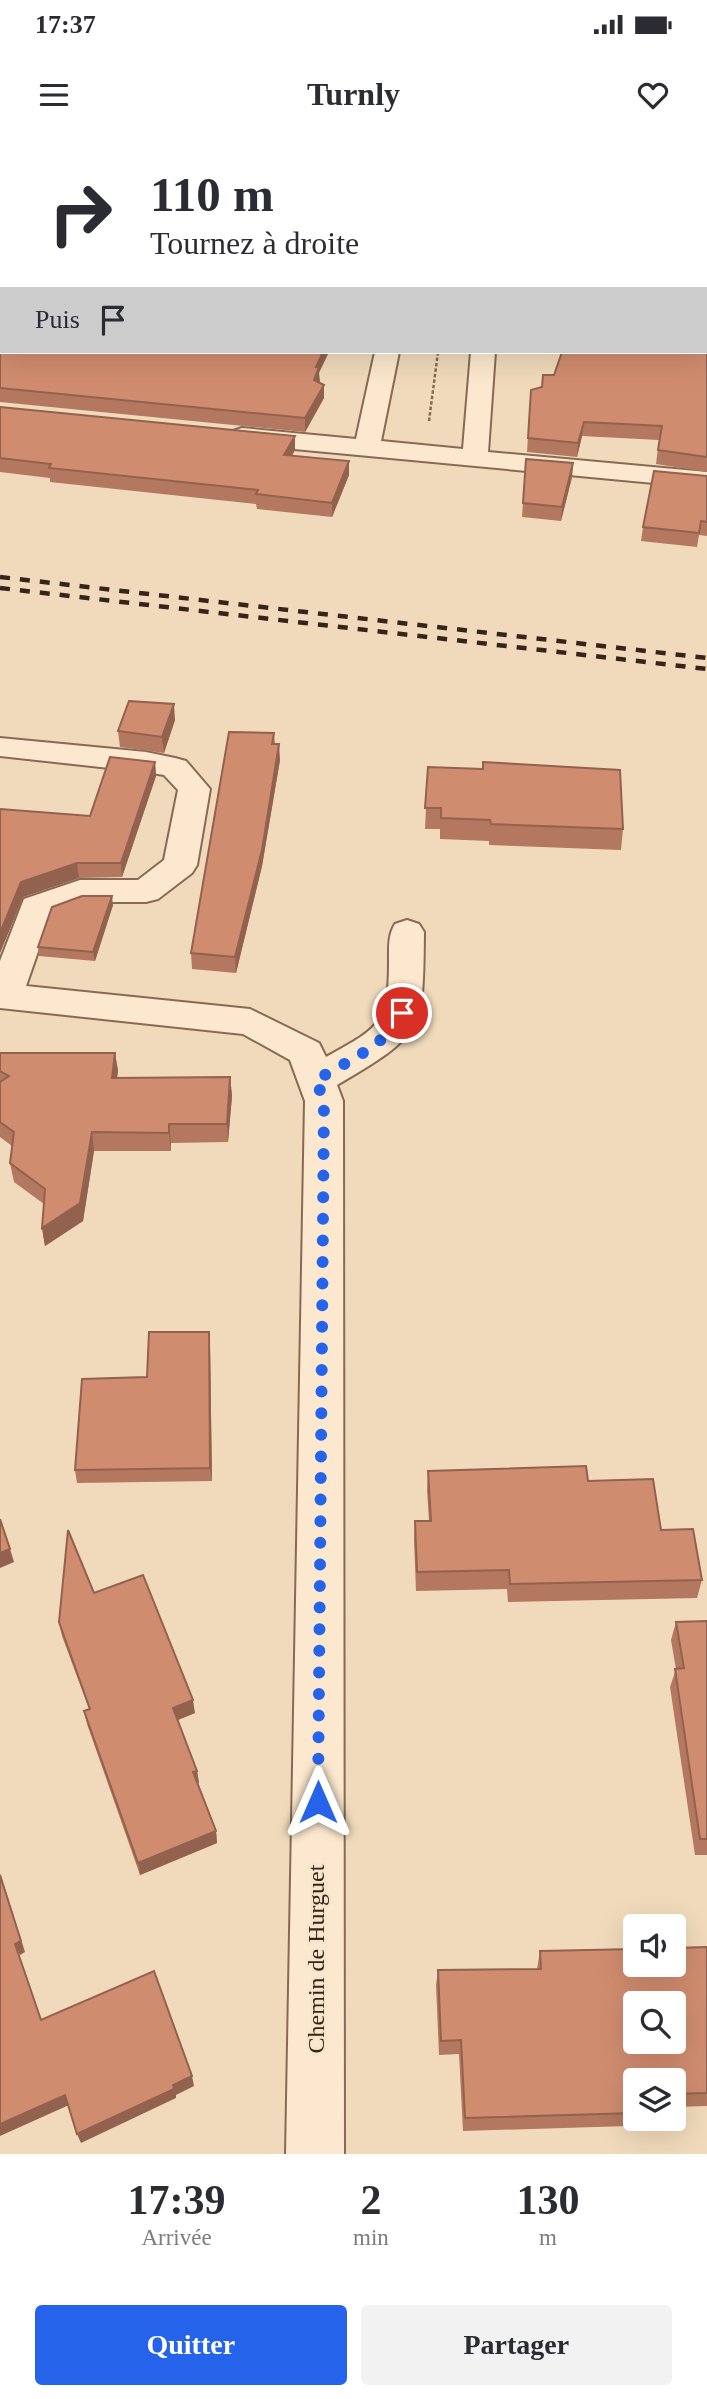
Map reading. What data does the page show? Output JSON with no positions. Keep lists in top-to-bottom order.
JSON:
{
  "streets": {
    "street": ["Chemin de Hurguet"]
  },
  "page": {
    "status": "17:37",
    "header": "Turnly",
    "turn": ["110 m", "Tournez à droite"],
    "then": "Puis",
    "eta": [
      "17:39",
      "Arrivée",
      "2",
      "min",
      "130",
      "m"
    ],
    "buttons": ["Quitter", "Partager"]
  }
}
